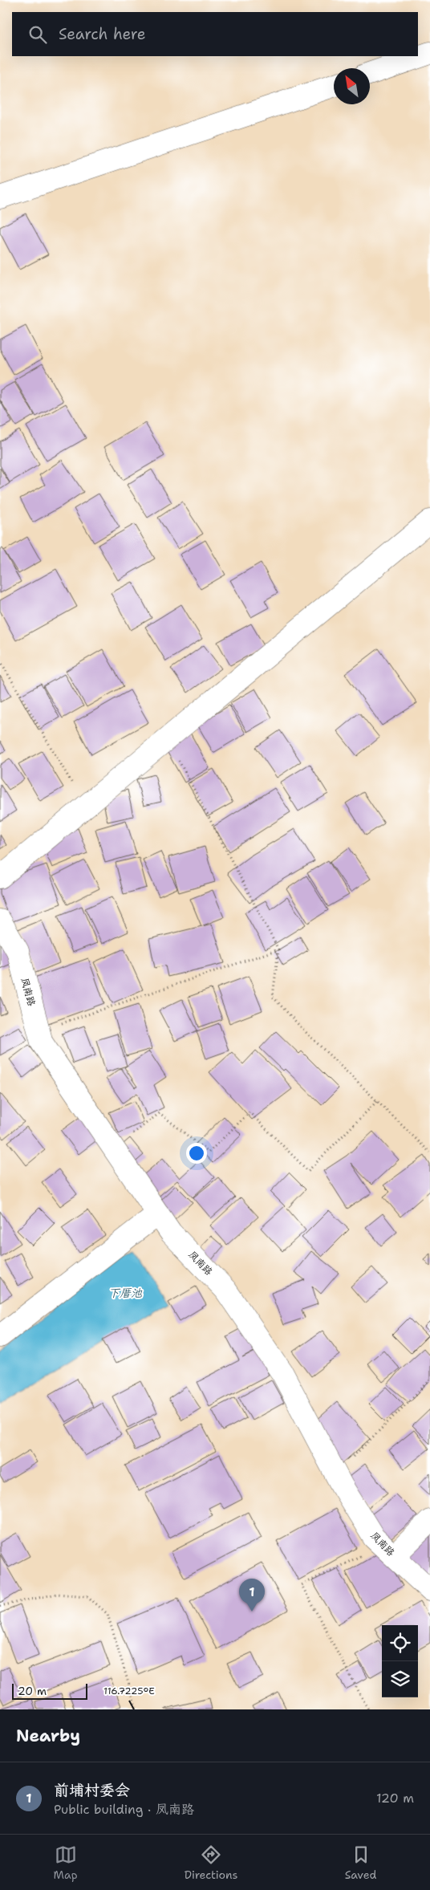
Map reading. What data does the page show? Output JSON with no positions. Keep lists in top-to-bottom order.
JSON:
{
  "streets": {
    "street": ["凤南路"]
  },
  "water": ["下厝池"],
  "scale_bar": "20 m",
  "north": "top left",
  "page": {
    "search": "Search here",
    "pins": "1",
    "scale": "20 m",
    "heading": "Nearby",
    "list": [
      {
        "mark": "1",
        "name": "前埔村委会",
        "note": "Public building · 凤南路",
        "value": "120 m"
      }
    ],
    "nav": ["Map", "Directions", "Saved"]
  },
  "coordinates": ["116.7225°E"]
}
